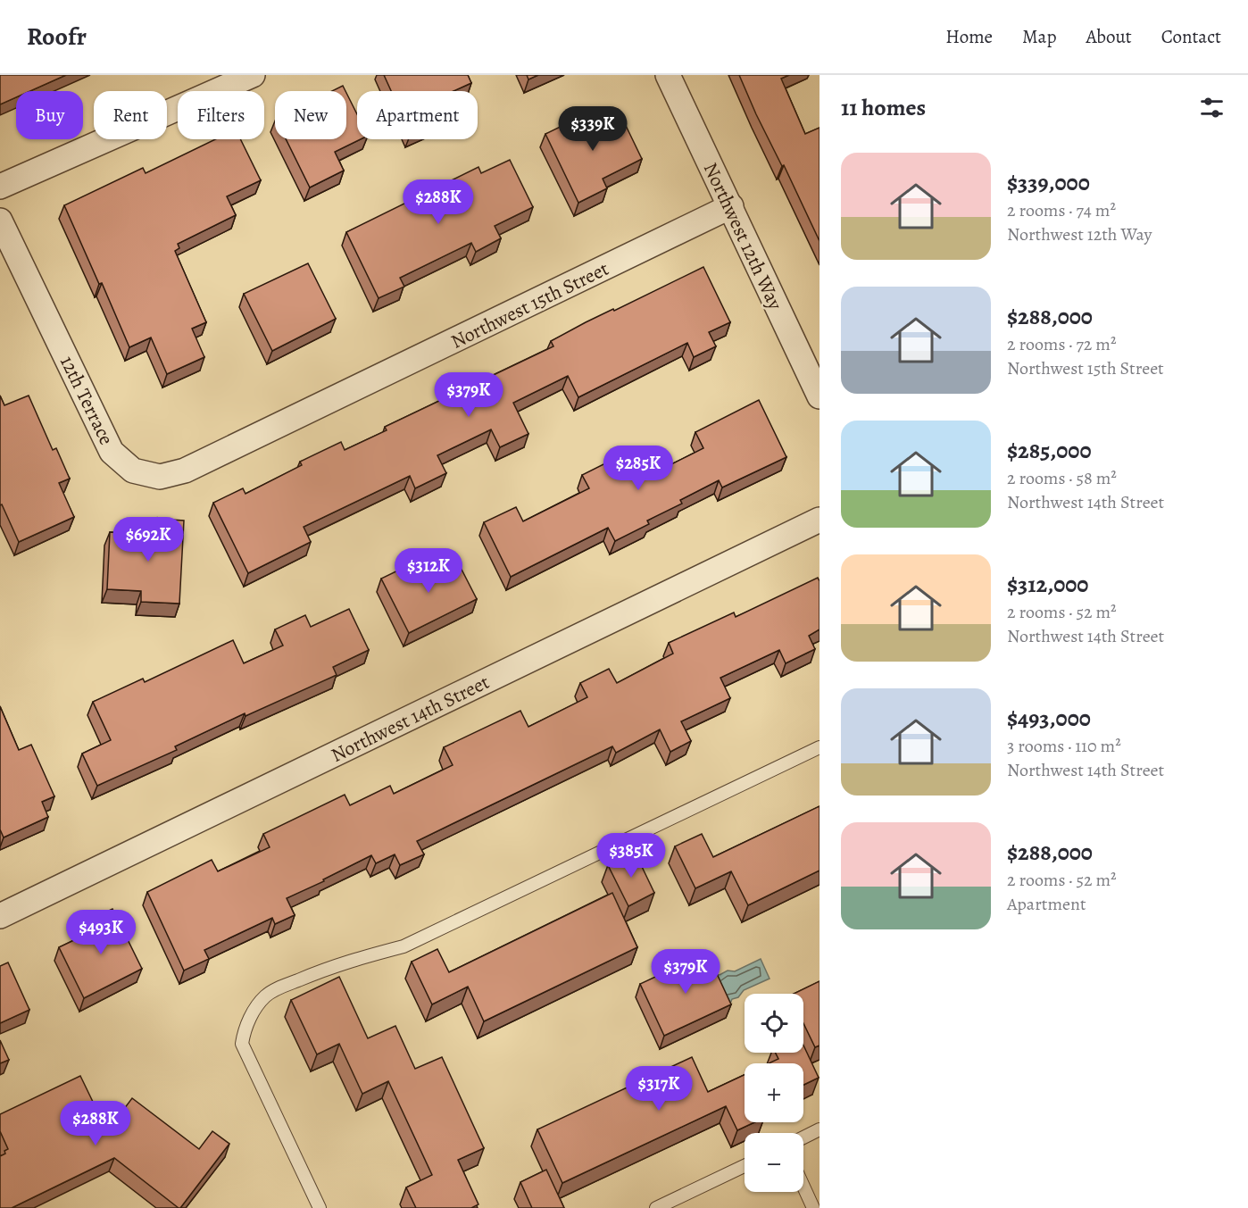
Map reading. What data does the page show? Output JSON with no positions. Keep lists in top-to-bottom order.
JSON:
{
  "streets": {
    "street": [
      "Northwest 12th Way",
      "Northwest 15th Street",
      "12th Terrace",
      "Northwest 14th Street"
    ]
  },
  "crossings": [
    ["Northwest 12th Way", "Northwest 15th Street"],
    ["Northwest 15th Street", "12th Terrace"]
  ],
  "page": {
    "header": "Roofr",
    "nav": [
      "Home",
      "Map",
      "About",
      "Contact"
    ],
    "heading": "11 homes",
    "chip": [
      "Buy",
      "Rent",
      "Filters",
      "New",
      "Apartment"
    ],
    "price": [
      "$339K",
      "$288K",
      "$379K",
      "$285K",
      "$692K",
      "$312K",
      "$385K",
      "$493K",
      "$379K",
      "$317K",
      "$288K"
    ],
    "list": [
      {
        "name": "$339,000",
        "note": "2 rooms · 74 m² · Northwest 12th Way"
      },
      {
        "name": "$288,000",
        "note": "2 rooms · 72 m² · Northwest 15th Street"
      },
      {
        "name": "$285,000",
        "note": "2 rooms · 58 m² · Northwest 14th Street"
      },
      {
        "name": "$312,000",
        "note": "2 rooms · 52 m² · Northwest 14th Street"
      },
      {
        "name": "$493,000",
        "note": "3 rooms · 110 m² · Northwest 14th Street"
      },
      {
        "name": "$288,000",
        "note": "2 rooms · 52 m² · Apartment"
      }
    ],
    "map_buttons": ["+", "−"]
  }
}
